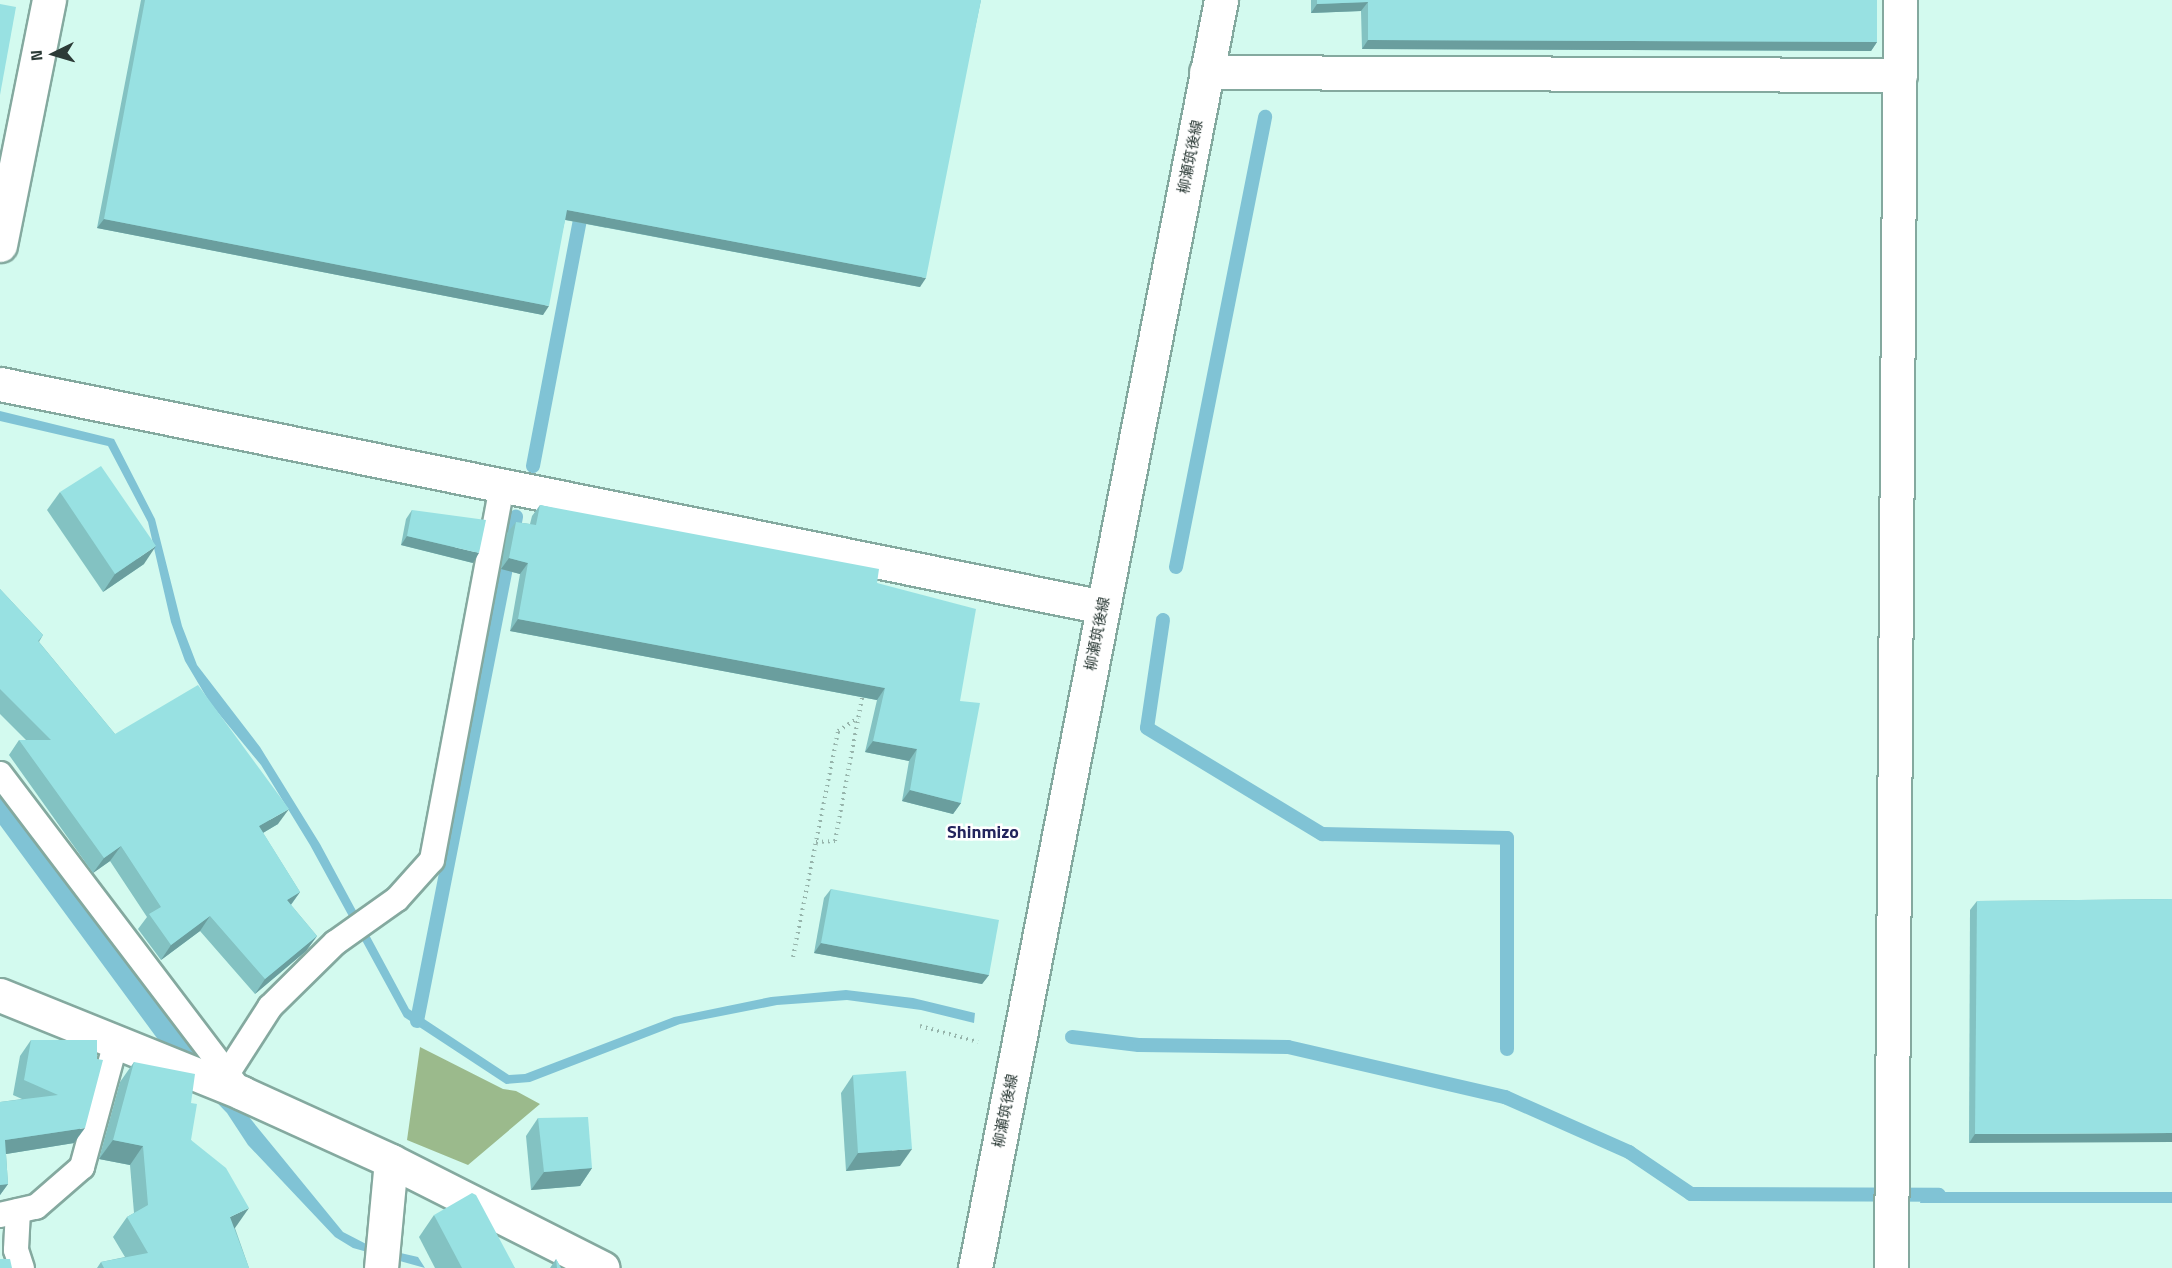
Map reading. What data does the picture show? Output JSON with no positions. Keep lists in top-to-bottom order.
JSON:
{
  "streets": {
    "street": ["柳瀬筑後線"]
  },
  "districts": ["Shinmizo"],
  "north": "left"
}
